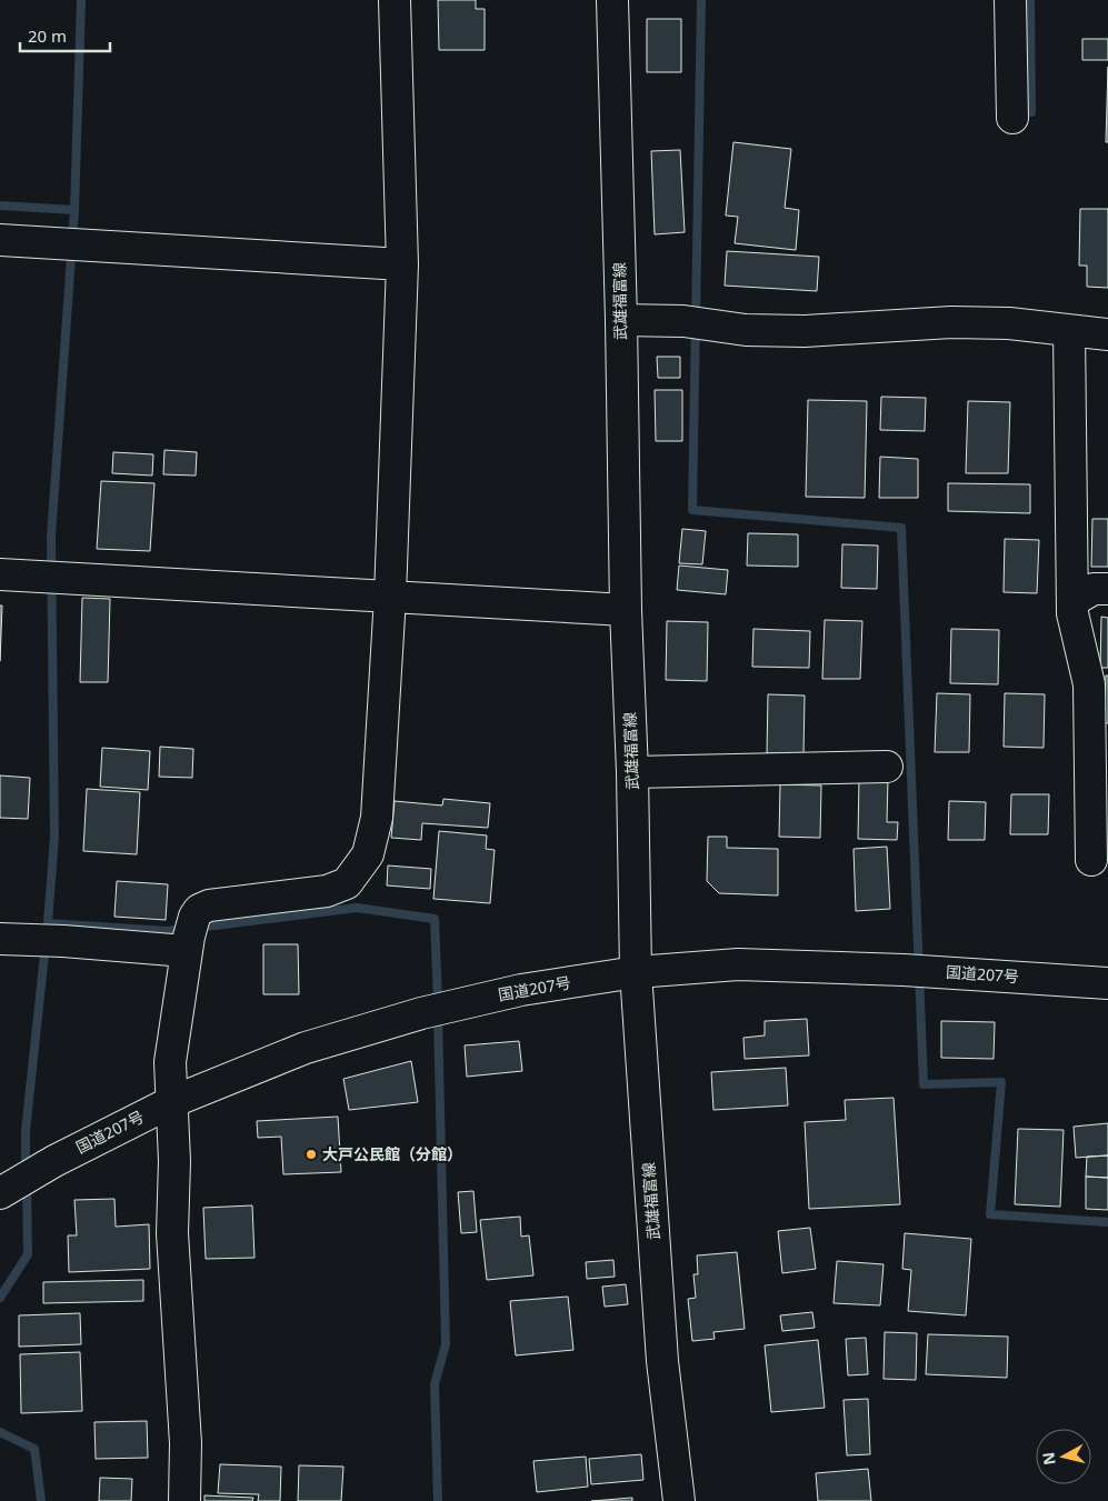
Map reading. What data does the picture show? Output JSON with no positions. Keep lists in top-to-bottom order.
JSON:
{
  "streets": {
    "main road": ["武雄福富線", "国道207号"]
  },
  "crossings": [
    ["武雄福富線", "国道207号"]
  ],
  "places": ["大戸公民館（分館）"],
  "scale_bar": "20 m",
  "north": "left"
}
